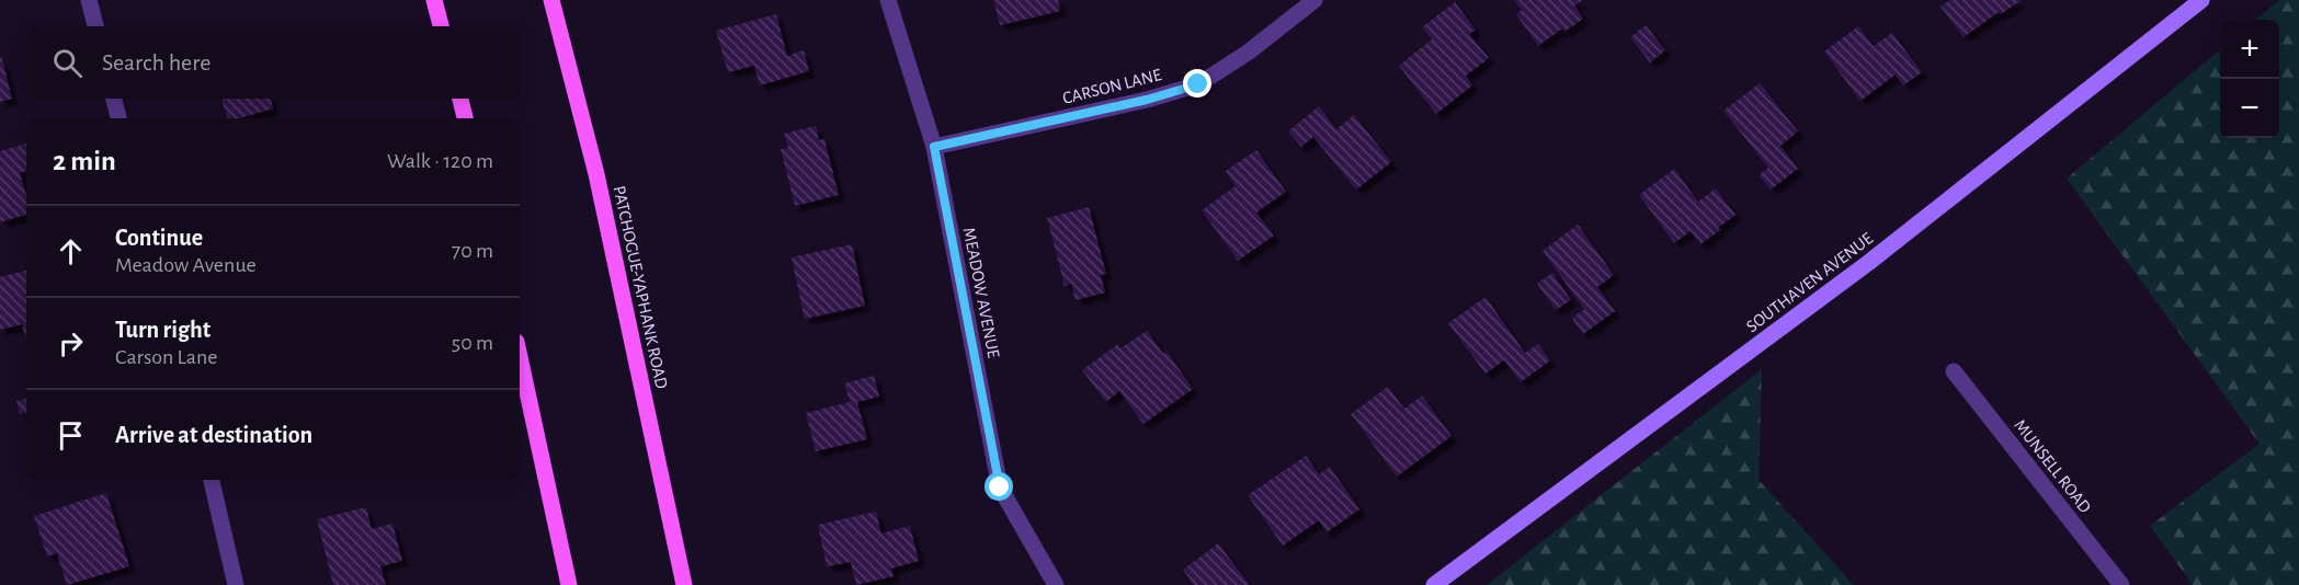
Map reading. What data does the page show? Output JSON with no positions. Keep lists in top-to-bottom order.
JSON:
{
  "streets": {
    "main road": ["PATCHOGUE-YAPHANK ROAD"],
    "street": [
      "CARSON LANE",
      "SOUTHAVEN AVENUE",
      "MEADOW AVENUE",
      "MUNSELL ROAD"
    ]
  },
  "crossings": [
    ["CARSON LANE", "MEADOW AVENUE"]
  ],
  "page": {
    "map_buttons": ["+", "−"],
    "search": "Search here",
    "heading": ["2 min", "Walk · 120 m"],
    "list": [
      ["Continue", "Meadow Avenue", "70 m"],
      ["Turn right", "Carson Lane", "50 m"],
      "Arrive at destination"
    ]
  }
}
